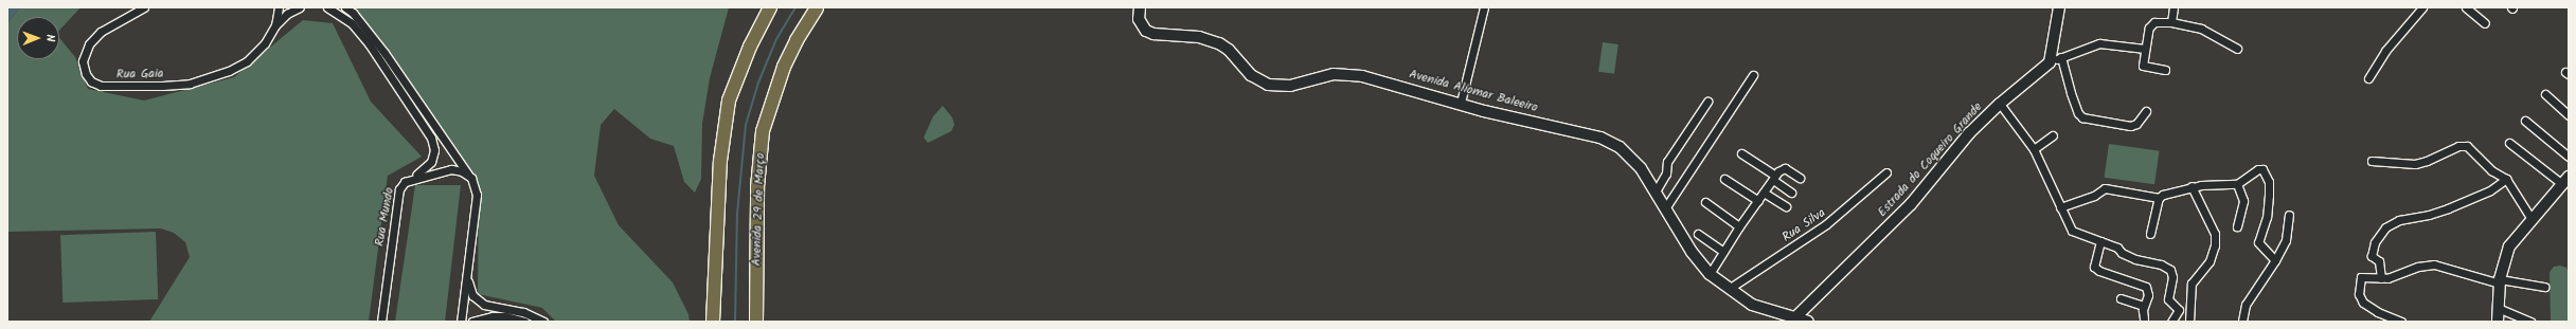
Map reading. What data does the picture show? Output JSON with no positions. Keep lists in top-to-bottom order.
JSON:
{
  "streets": {
    "main road": ["Avenida Aliomar Baleeiro", "Estrada do Coqueiro Grande", "Avenida 29 de Março"],
    "street": ["Rua Gaia", "Rua Mundo", "Rua Silva"]
  },
  "crossings": [
    ["Avenida Aliomar Baleeiro", "Estrada do Coqueiro Grande"],
    ["Avenida Aliomar Baleeiro", "Rua Silva"]
  ],
  "north": "right"
}
